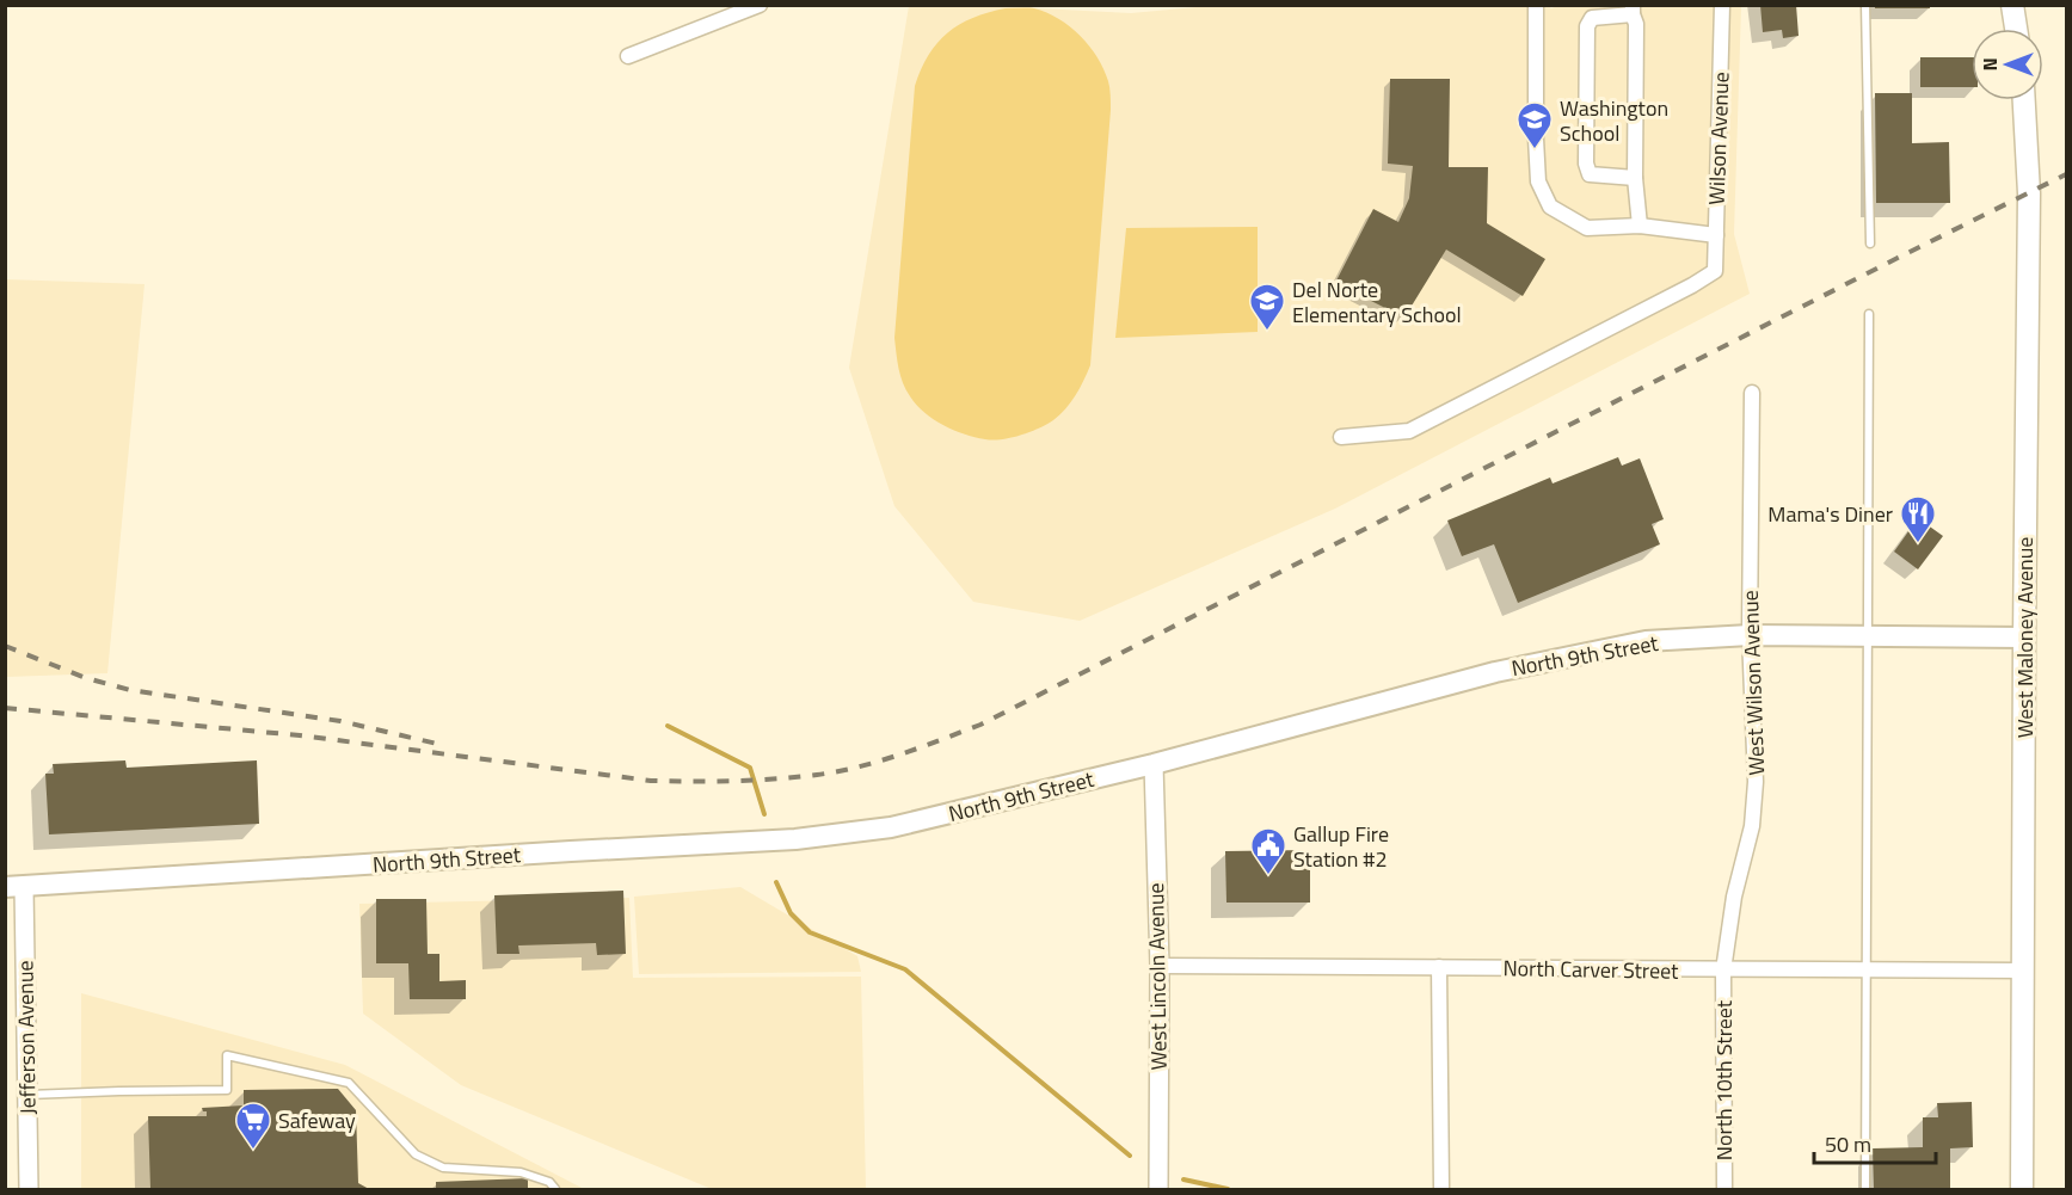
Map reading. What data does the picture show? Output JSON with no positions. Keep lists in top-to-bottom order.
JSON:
{
  "streets": {
    "main road": ["West Maloney Avenue", "North 9th Street"],
    "street": [
      "Wilson Avenue",
      "West Wilson Avenue",
      "North Carver Street",
      "West Lincoln Avenue",
      "Jefferson Avenue",
      "North 10th Street"
    ]
  },
  "crossings": [
    ["West Maloney Avenue", "North 9th Street"],
    ["West Maloney Avenue", "North Carver Street"],
    ["North 9th Street", "West Wilson Avenue"],
    ["North 9th Street", "West Lincoln Avenue"],
    ["North 9th Street", "Jefferson Avenue"],
    ["West Wilson Avenue", "North Carver Street"],
    ["West Wilson Avenue", "North 10th Street"],
    ["North Carver Street", "West Lincoln Avenue"],
    ["North Carver Street", "North 10th Street"]
  ],
  "places": {
    "school or university": ["Washington School", "Del Norte Elementary School"],
    "restaurant": ["Mama's Diner"],
    "public building": ["Gallup Fire Station #2"],
    "supermarket": ["Safeway"]
  },
  "scale_bar": "50 m",
  "north": "left"
}
